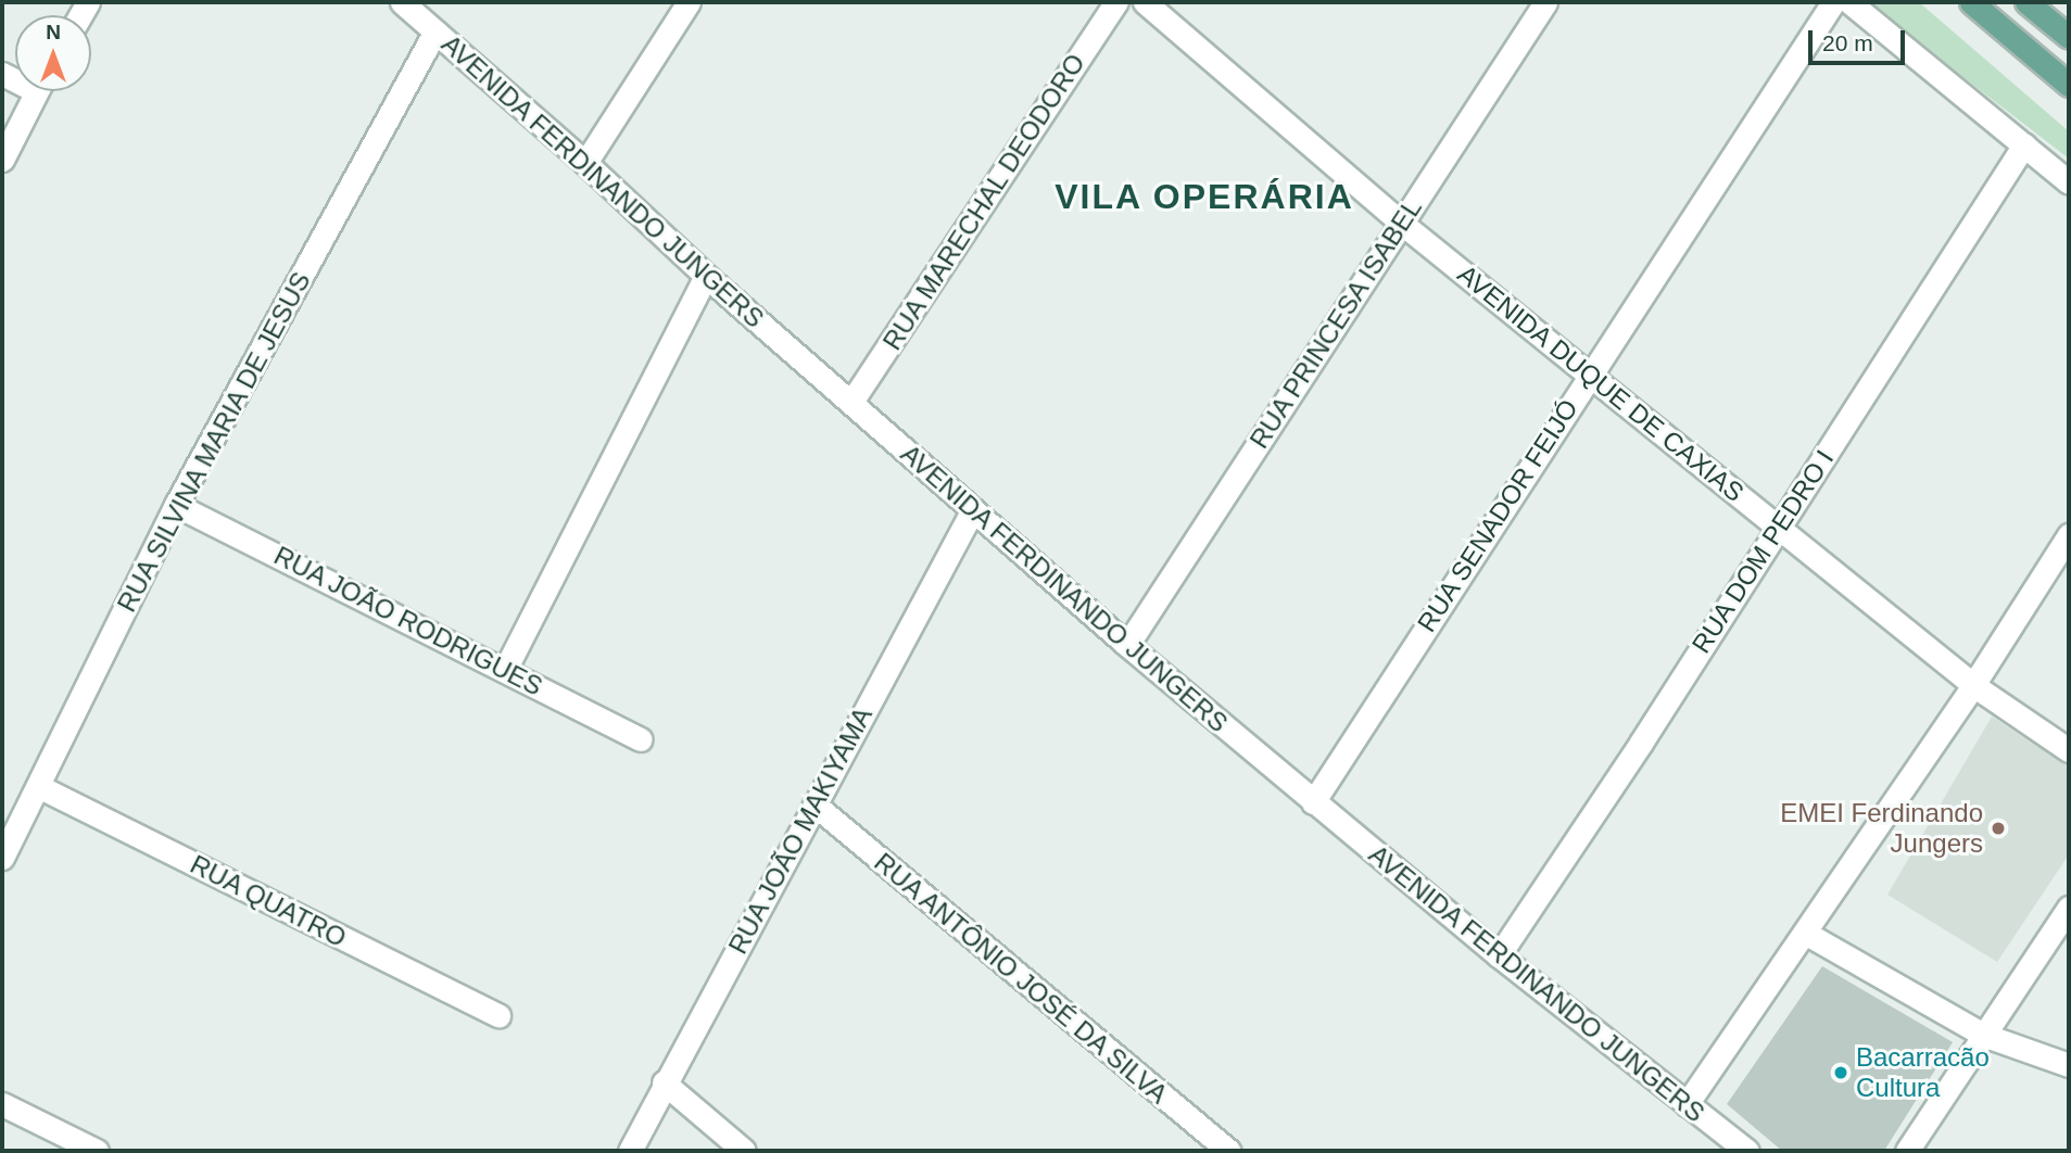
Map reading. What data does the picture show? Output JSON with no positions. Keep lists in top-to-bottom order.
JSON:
{
  "streets": {
    "street": [
      "AVENIDA FERDINANDO JUNGERS",
      "RUA MARECHAL DEODORO",
      "RUA PRINCESA ISABEL",
      "AVENIDA DUQUE DE CAXIAS",
      "RUA SILVINA MARIA DE JESUS",
      "RUA SENADOR FEIJÓ",
      "RUA DOM PEDRO I",
      "RUA JOÃO RODRIGUES",
      "RUA JOÃO MAKIYAMA",
      "RUA QUATRO",
      "RUA ANTÔNIO JOSÉ DA SILVA"
    ]
  },
  "crossings": [
    ["AVENIDA FERDINANDO JUNGERS", "RUA MARECHAL DEODORO"],
    ["AVENIDA FERDINANDO JUNGERS", "RUA PRINCESA ISABEL"],
    ["AVENIDA FERDINANDO JUNGERS", "RUA SILVINA MARIA DE JESUS"],
    ["AVENIDA FERDINANDO JUNGERS", "RUA SENADOR FEIJÓ"],
    ["AVENIDA FERDINANDO JUNGERS", "RUA DOM PEDRO I"],
    ["AVENIDA FERDINANDO JUNGERS", "RUA JOÃO MAKIYAMA"],
    ["RUA PRINCESA ISABEL", "AVENIDA DUQUE DE CAXIAS"],
    ["AVENIDA DUQUE DE CAXIAS", "RUA SENADOR FEIJÓ"],
    ["AVENIDA DUQUE DE CAXIAS", "RUA DOM PEDRO I"],
    ["RUA SILVINA MARIA DE JESUS", "RUA JOÃO RODRIGUES"],
    ["RUA SILVINA MARIA DE JESUS", "RUA QUATRO"],
    ["RUA JOÃO MAKIYAMA", "RUA ANTÔNIO JOSÉ DA SILVA"]
  ],
  "districts": ["VILA OPERÁRIA"],
  "places": ["EMEI Ferdinando Jungers", "Bacarracão Cultura"],
  "scale_bar": "20 m",
  "north": "top"
}
